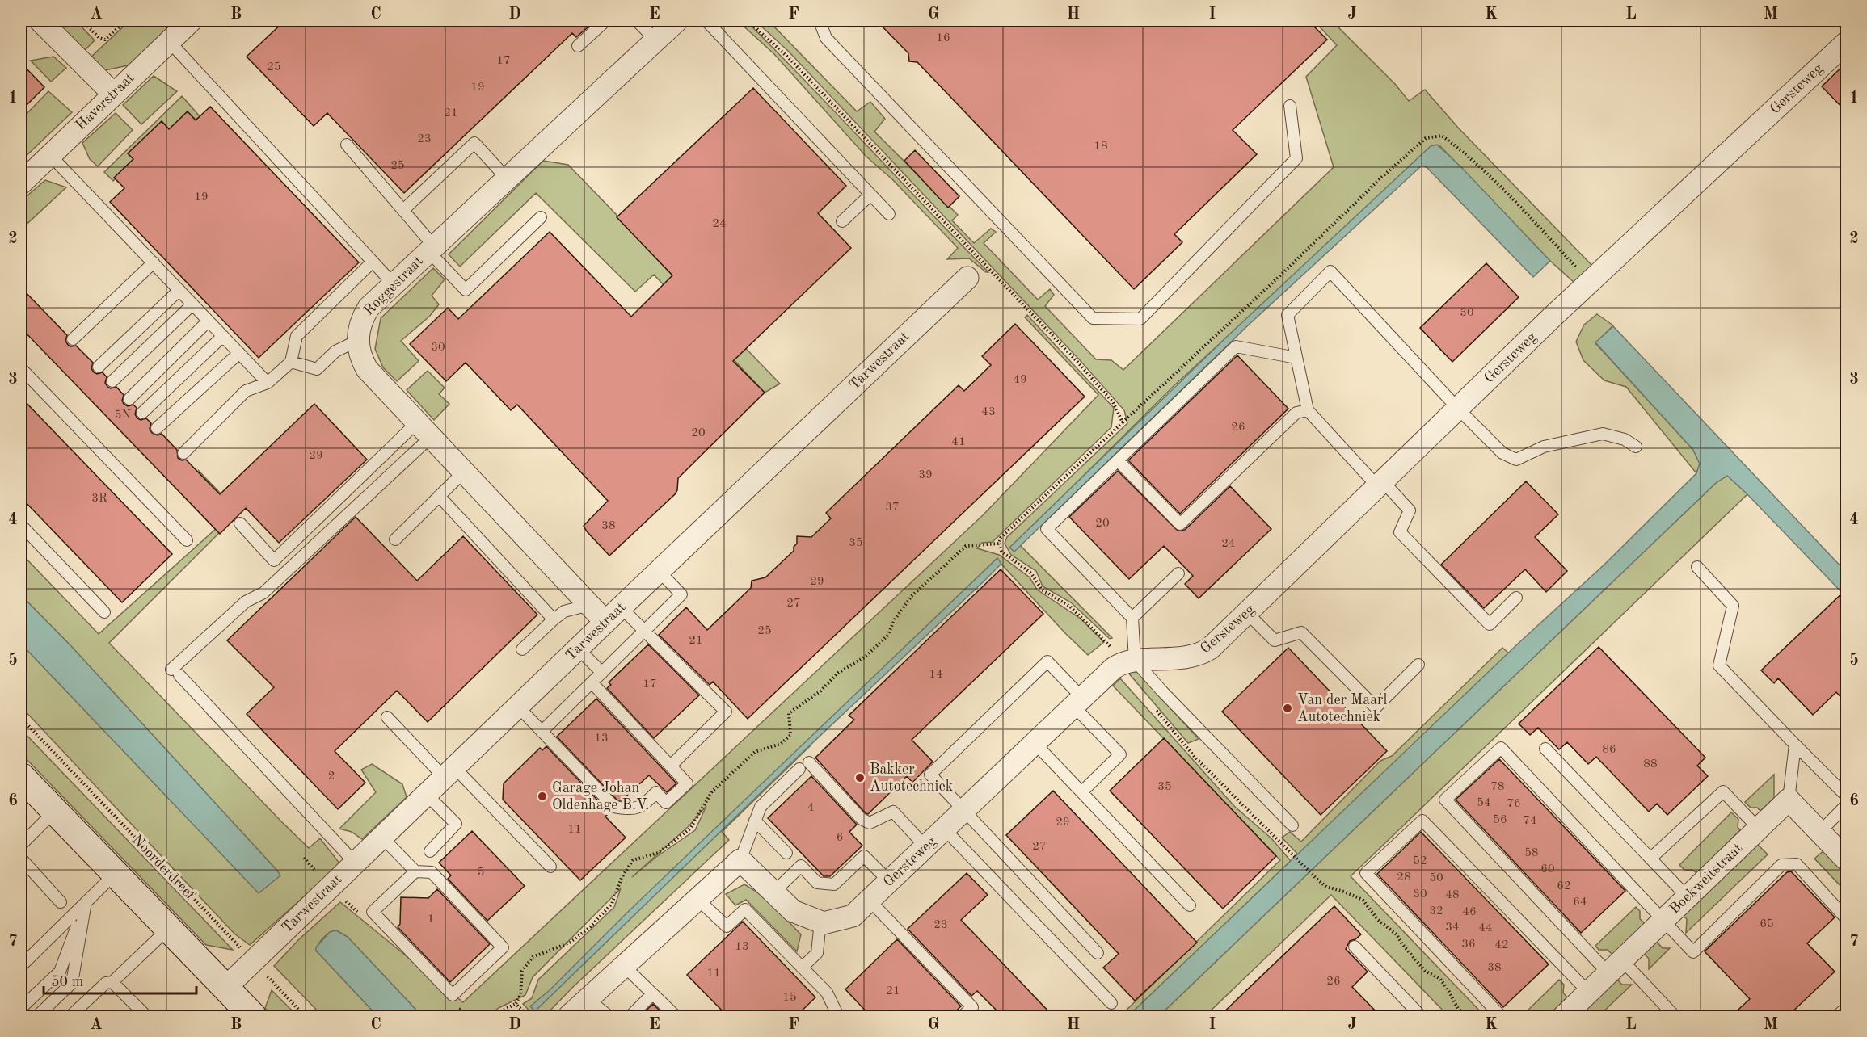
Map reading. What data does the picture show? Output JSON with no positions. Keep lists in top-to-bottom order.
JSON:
{
  "streets": {
    "street": [
      "Gersteweg",
      "Haverstraat",
      "Roggestraat",
      "Tarwestraat",
      "Boekweitstraat"
    ],
    "path": ["Noorderdreef"]
  },
  "crossings": [
    ["Tarwestraat", "Noorderdreef"]
  ],
  "places": ["Van der Maarl Autotechniek", "Bakker Autotechniek", "Garage Johan Oldenhage B.V."],
  "house_numbers": [
    "16",
    "17",
    "25",
    "19",
    "21",
    "23",
    "18",
    "25",
    "19",
    "24",
    "30",
    "30",
    "49",
    "43",
    "5N",
    "26",
    "20",
    "41",
    "29",
    "39",
    "3R",
    "37",
    "20",
    "38",
    "35",
    "24",
    "29",
    "27",
    "25",
    "21",
    "14",
    "17",
    "13",
    "86",
    "88",
    "2",
    "35",
    "78",
    "54",
    "76",
    "4",
    "56",
    "74",
    "29",
    "11",
    "6",
    "27",
    "58",
    "52",
    "60",
    "5",
    "28",
    "50",
    "62",
    "30",
    "48",
    "64",
    "32",
    "46",
    "1",
    "65",
    "23",
    "34",
    "44",
    "36",
    "42",
    "13",
    "38",
    "11",
    "26",
    "21",
    "15"
  ],
  "scale_bar": "50 m",
  "grid": {
    "columns": [
      "A",
      "B",
      "C",
      "D",
      "E",
      "F",
      "G",
      "H",
      "I",
      "J",
      "K",
      "L",
      "M"
    ],
    "rows": [
      "1",
      "2",
      "3",
      "4",
      "5",
      "6",
      "7"
    ]
  }
}
